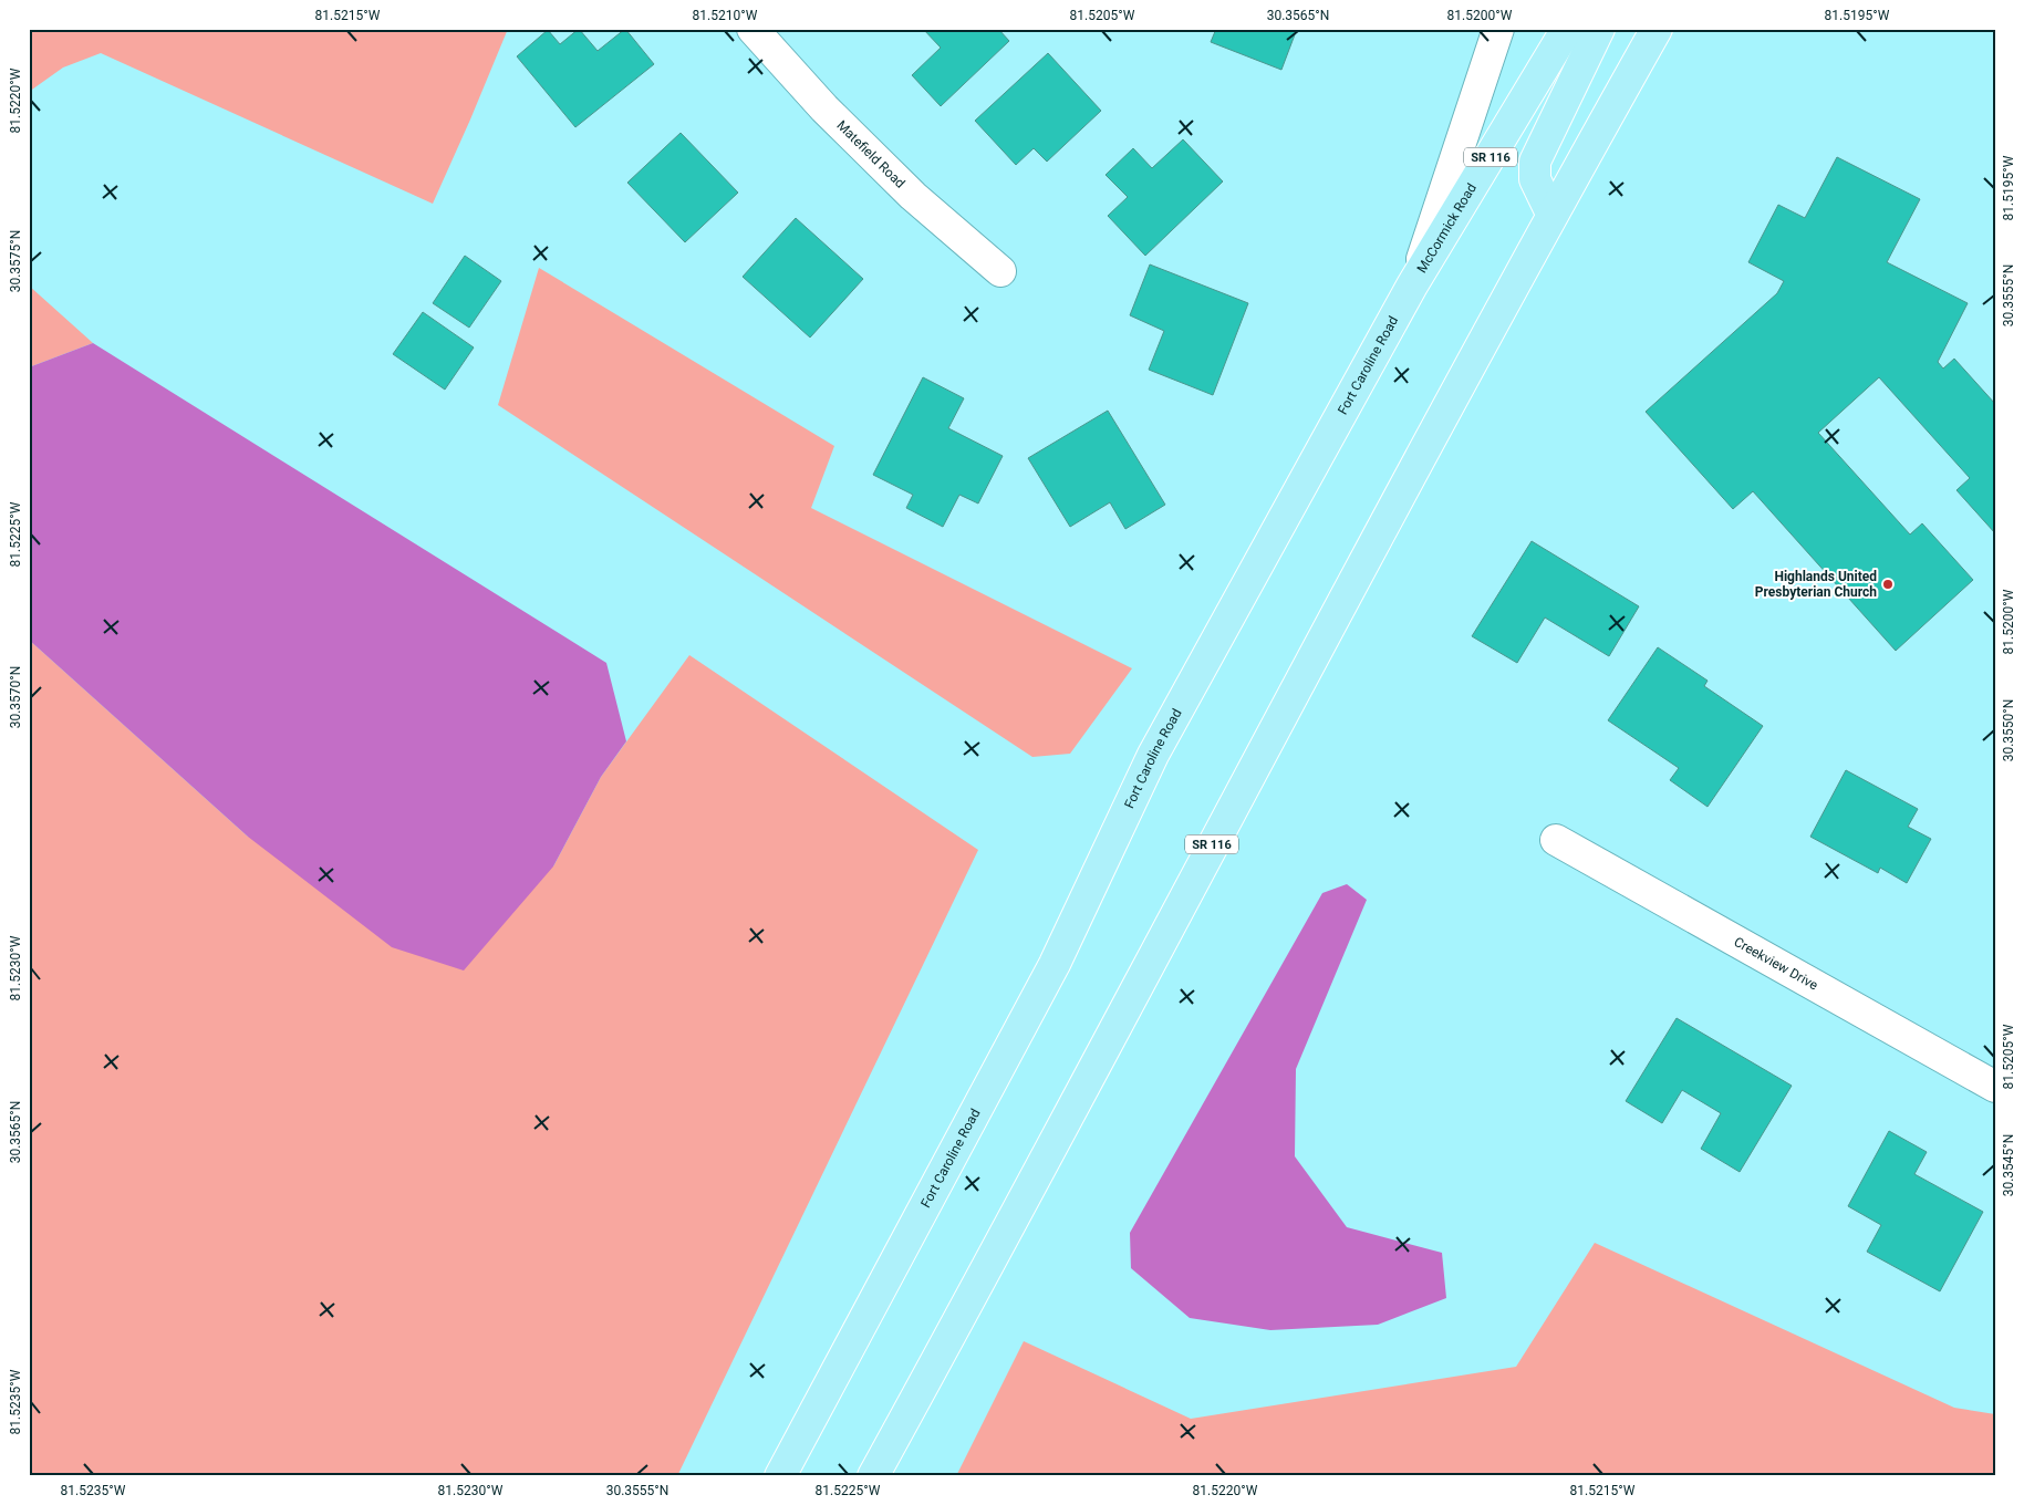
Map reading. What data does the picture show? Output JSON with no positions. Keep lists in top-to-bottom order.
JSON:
{
  "streets": {
    "main road": ["SR 116", "McCormick Road", "Fort Caroline Road"],
    "street": ["Matefield Road", "Creekview Drive"]
  },
  "crossings": [
    ["McCormick Road", "Fort Caroline Road"]
  ],
  "places": ["Highlands United Presbyterian Church"],
  "coordinates": [
    "81.5215°W",
    "81.5210°W",
    "81.5205°W",
    "30.3565°N",
    "81.5200°W",
    "81.5195°W",
    "81.5220°W",
    "30.3575°N",
    "30.3555°N",
    "81.5225°W",
    "30.3570°N",
    "30.3550°N",
    "81.5230°W",
    "30.3545°N",
    "81.5235°W"
  ]
}
